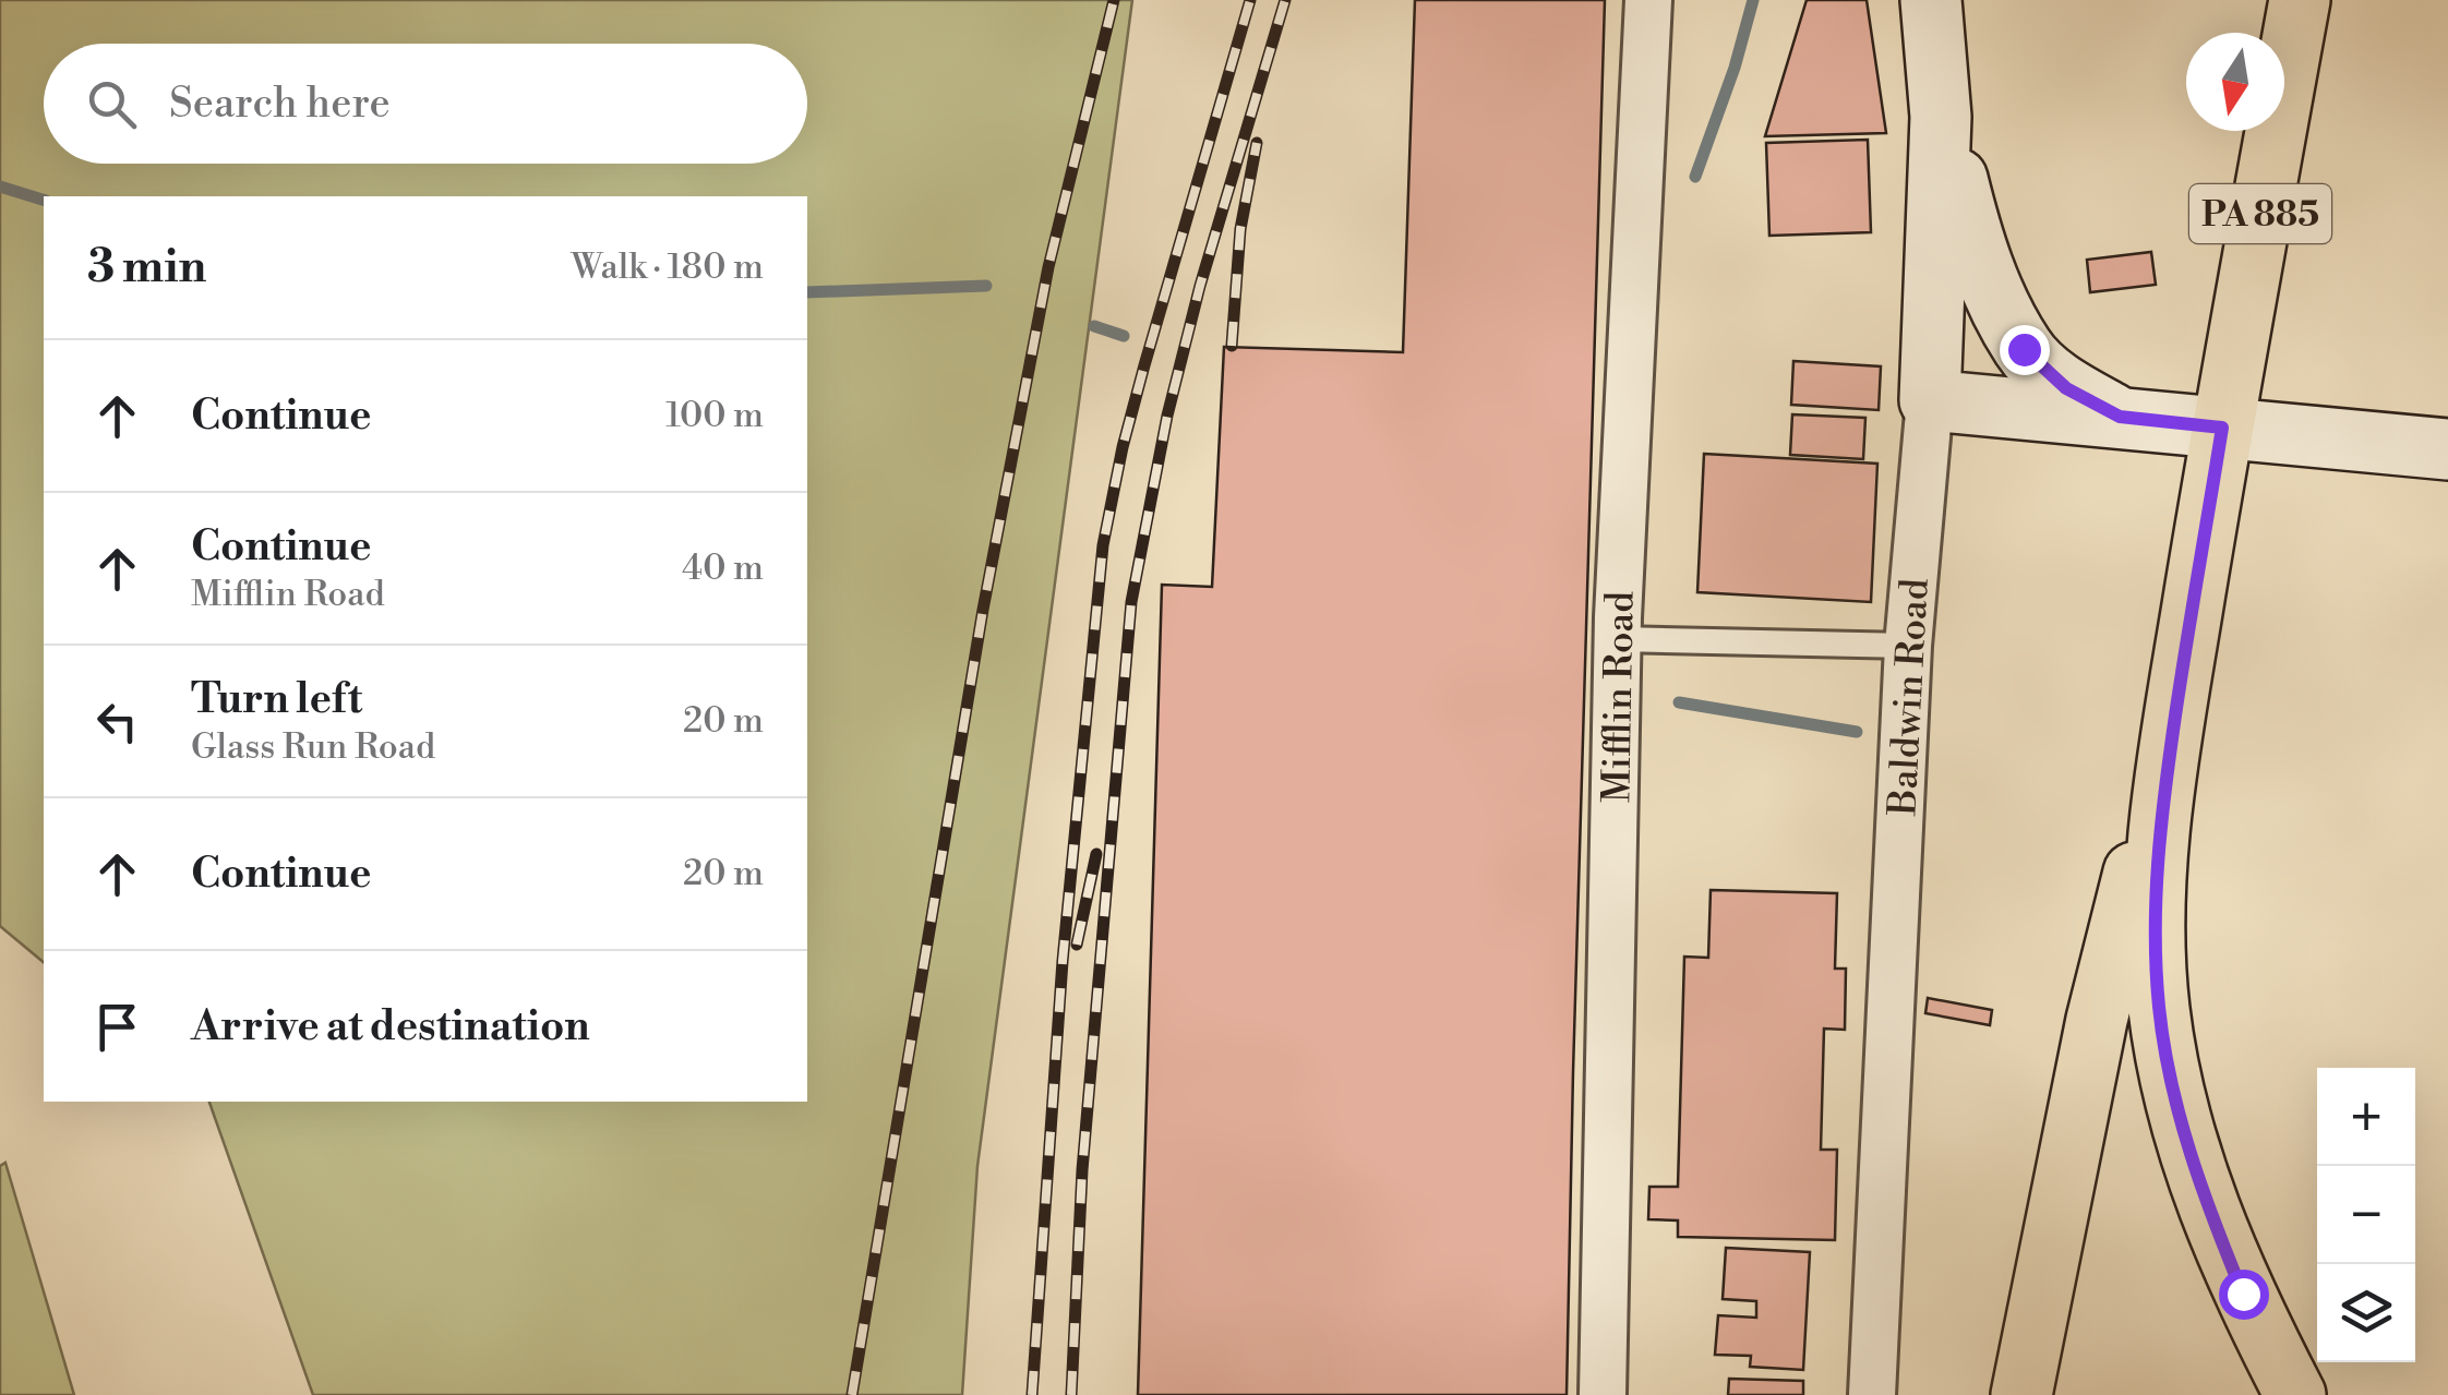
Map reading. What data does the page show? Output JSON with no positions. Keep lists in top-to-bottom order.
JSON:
{
  "streets": {
    "main road": ["PA 885", "Baldwin Road"],
    "street": ["Mifflin Road"]
  },
  "north": "bottom",
  "page": {
    "search": "Search here",
    "heading": ["3 min", "Walk · 180 m"],
    "list": [
      ["Continue", "100 m"],
      ["Continue", "Mifflin Road", "40 m"],
      ["Turn left", "Glass Run Road", "20 m"],
      ["Continue", "20 m"],
      "Arrive at destination"
    ],
    "map_buttons": ["+", "−"]
  }
}
